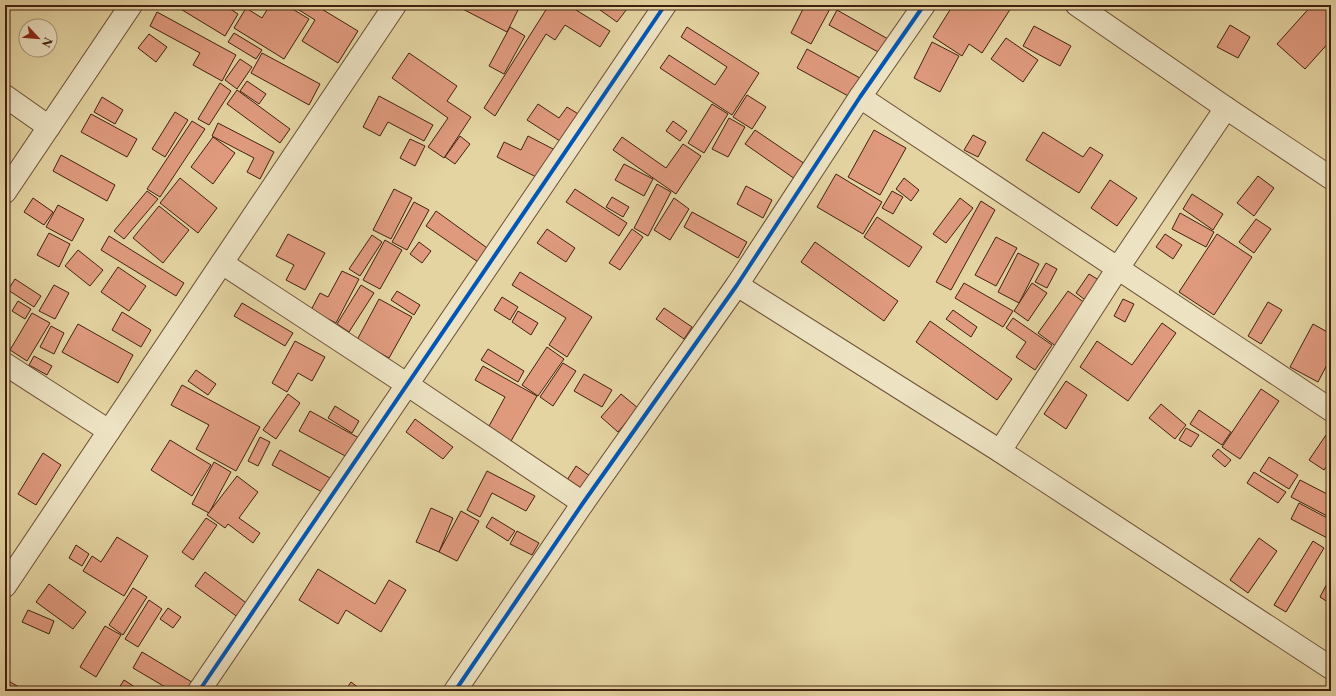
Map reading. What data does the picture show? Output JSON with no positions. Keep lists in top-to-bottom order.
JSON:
{
  "north": "bottom right"
}
